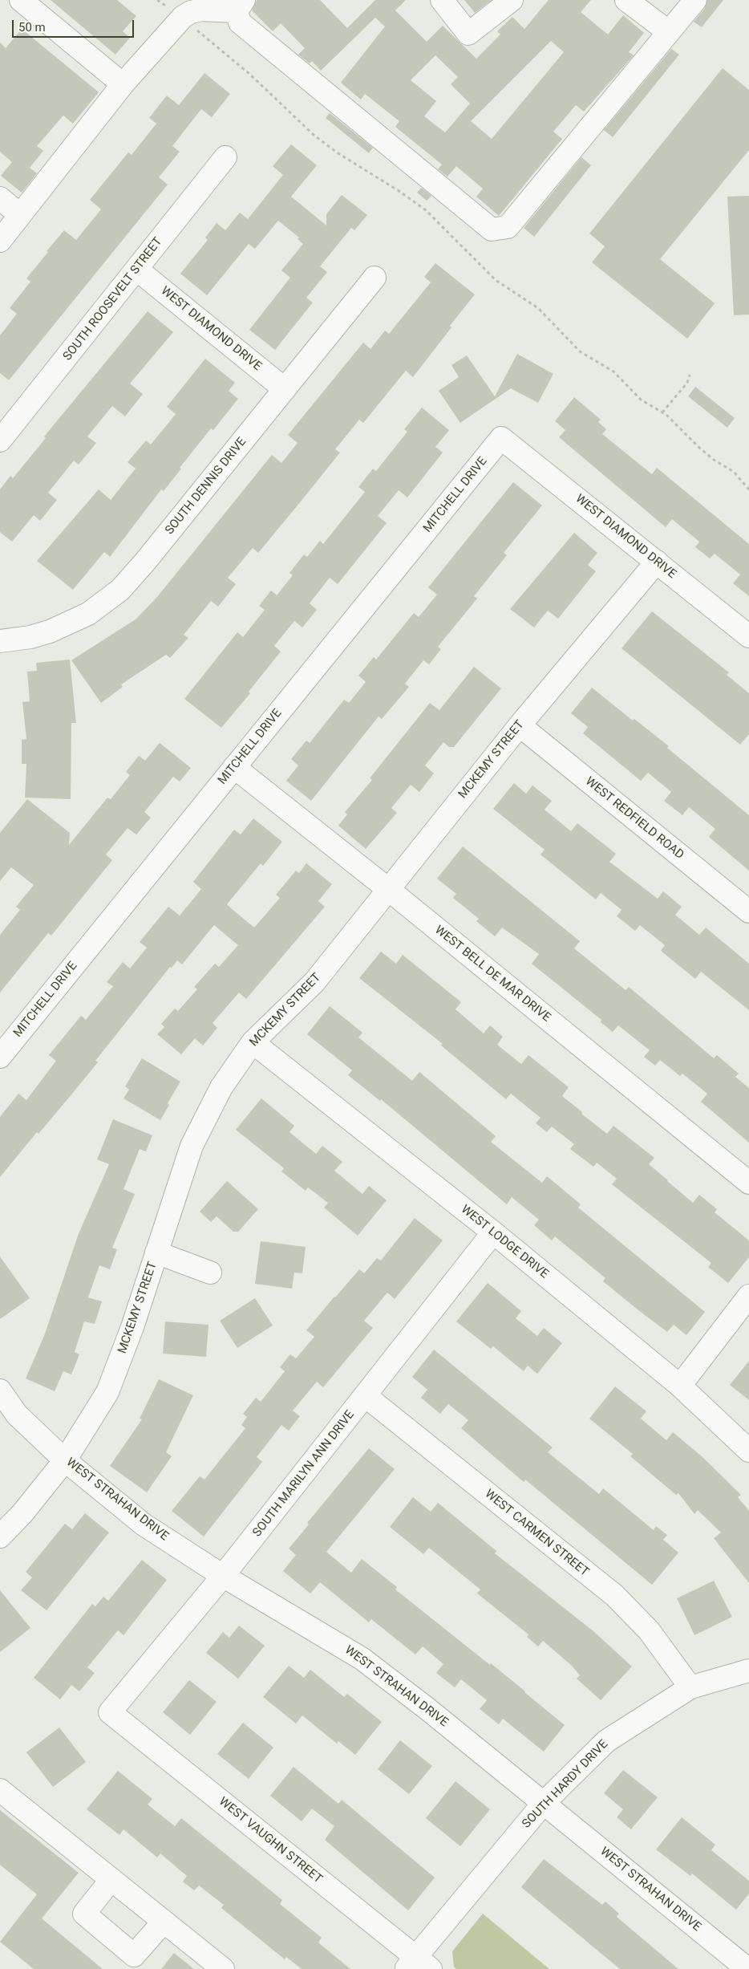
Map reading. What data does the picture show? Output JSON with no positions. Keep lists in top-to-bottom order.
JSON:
{
  "streets": {
    "street": [
      "SOUTH ROOSEVELT STREET",
      "WEST DIAMOND DRIVE",
      "SOUTH DENNIS DRIVE",
      "MITCHELL DRIVE",
      "MCKEMY STREET",
      "WEST REDFIELD ROAD",
      "WEST BELL DE MAR DRIVE",
      "WEST LODGE DRIVE",
      "SOUTH MARILYN ANN DRIVE",
      "WEST STRAHAN DRIVE",
      "WEST CARMEN STREET",
      "SOUTH HARDY DRIVE",
      "WEST VAUGHN STREET"
    ]
  },
  "crossings": [
    ["SOUTH ROOSEVELT STREET", "WEST DIAMOND DRIVE"],
    ["WEST DIAMOND DRIVE", "SOUTH DENNIS DRIVE"],
    ["WEST DIAMOND DRIVE", "MITCHELL DRIVE"],
    ["WEST DIAMOND DRIVE", "MCKEMY STREET"],
    ["MITCHELL DRIVE", "WEST BELL DE MAR DRIVE"],
    ["MCKEMY STREET", "WEST REDFIELD ROAD"],
    ["MCKEMY STREET", "WEST BELL DE MAR DRIVE"],
    ["MCKEMY STREET", "WEST LODGE DRIVE"],
    ["MCKEMY STREET", "WEST STRAHAN DRIVE"],
    ["WEST LODGE DRIVE", "SOUTH MARILYN ANN DRIVE"],
    ["SOUTH MARILYN ANN DRIVE", "WEST STRAHAN DRIVE"],
    ["SOUTH MARILYN ANN DRIVE", "WEST CARMEN STREET"],
    ["SOUTH MARILYN ANN DRIVE", "WEST VAUGHN STREET"],
    ["WEST STRAHAN DRIVE", "SOUTH HARDY DRIVE"],
    ["WEST CARMEN STREET", "SOUTH HARDY DRIVE"],
    ["SOUTH HARDY DRIVE", "WEST VAUGHN STREET"]
  ],
  "scale_bar": "50 m"
}
